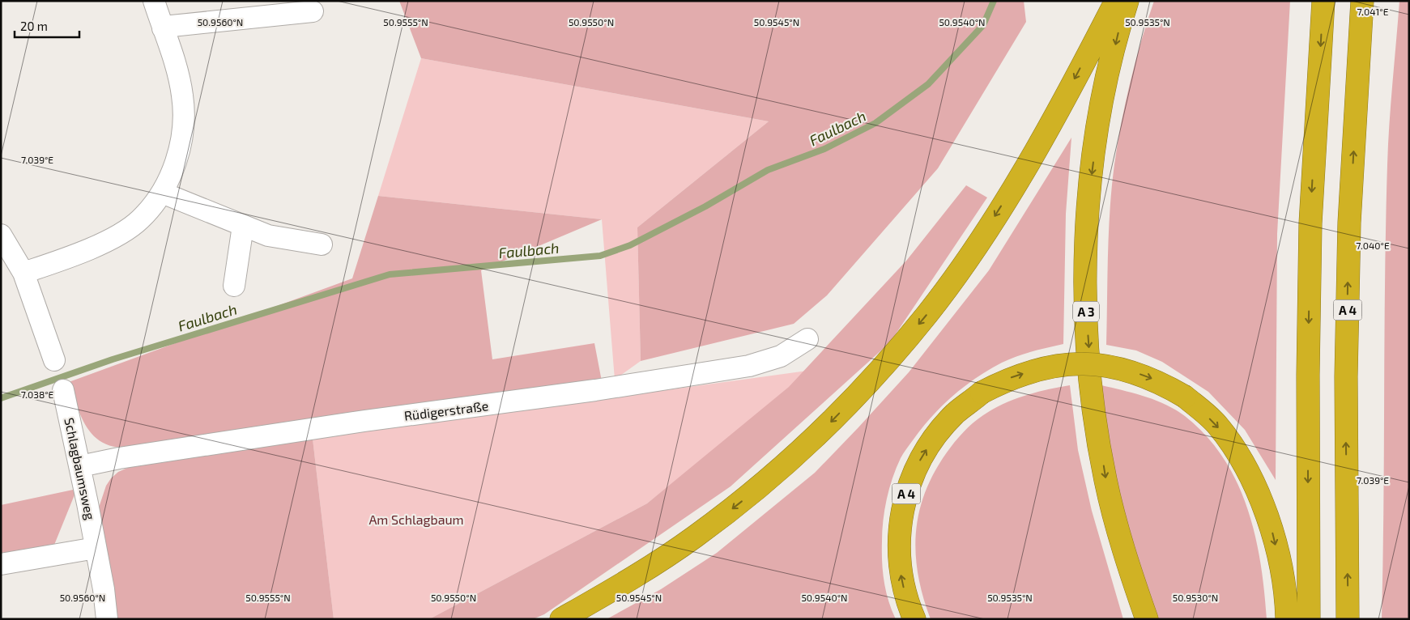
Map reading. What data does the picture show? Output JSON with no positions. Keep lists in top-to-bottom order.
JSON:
{
  "streets": {
    "highway": ["A 4", "A 3"],
    "street": ["Rüdigerstraße", "Schlagbaumsweg"]
  },
  "crossings": [
    ["Rüdigerstraße", "Schlagbaumsweg"]
  ],
  "water": ["Faulbach"],
  "parks": ["Am Schlagbaum"],
  "scale_bar": "20 m",
  "coordinates": [
    "7.041°E",
    "50.9560°N",
    "50.9555°N",
    "50.9550°N",
    "50.9540°N",
    "50.9535°N",
    "50.9545°N",
    "7.039°E",
    "7.040°E",
    "7.038°E",
    "50.9530°N"
  ]
}
